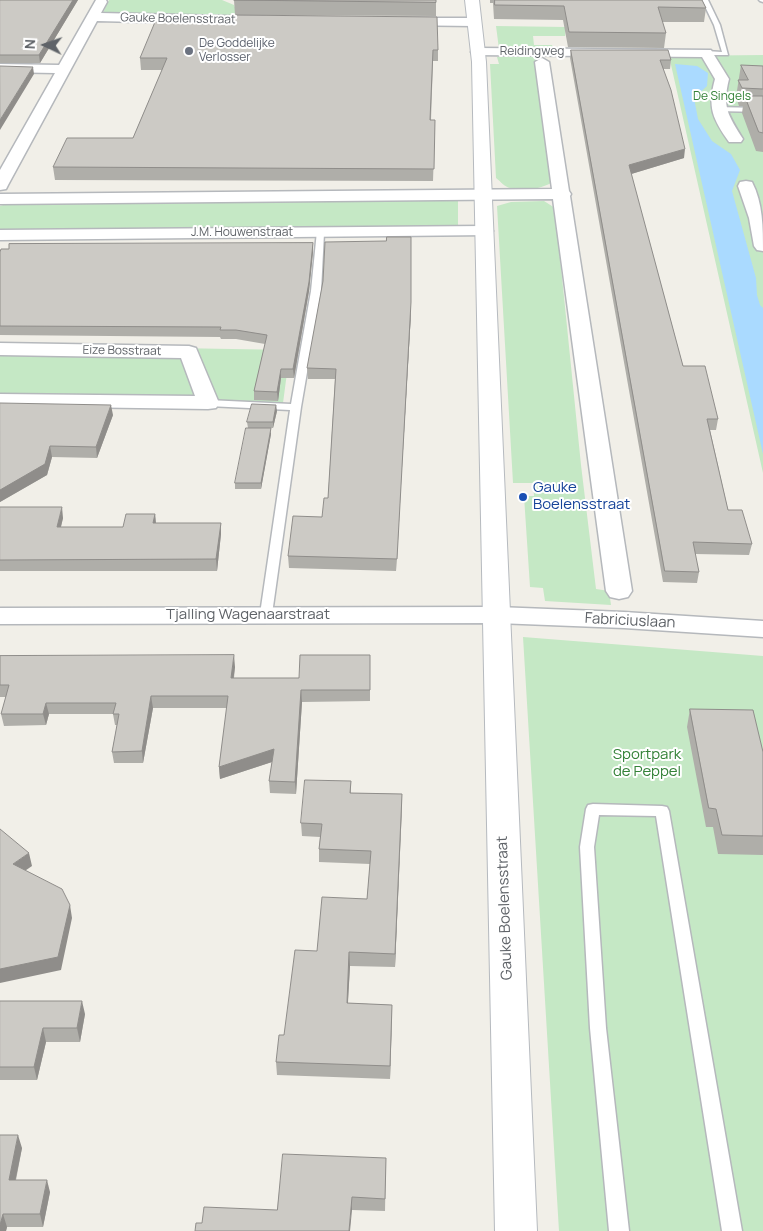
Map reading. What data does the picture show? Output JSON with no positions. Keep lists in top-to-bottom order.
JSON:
{
  "streets": {
    "main road": ["Gauke Boelensstraat"],
    "street": [
      "Reidingweg",
      "J.M. Houwenstraat",
      "Eize Bosstraat",
      "Tjalling Wagenaarstraat",
      "Fabriciuslaan"
    ]
  },
  "crossings": [
    ["Gauke Boelensstraat", "Reidingweg"],
    ["Gauke Boelensstraat", "J.M. Houwenstraat"],
    ["Gauke Boelensstraat", "Tjalling Wagenaarstraat"],
    ["Gauke Boelensstraat", "Fabriciuslaan"],
    ["Tjalling Wagenaarstraat", "Fabriciuslaan"]
  ],
  "parks": ["De Singels", "Sportpark de Peppel"],
  "places": ["De Goddelijke Verlosser", "Gauke Boelensstraat"],
  "north": "left"
}
